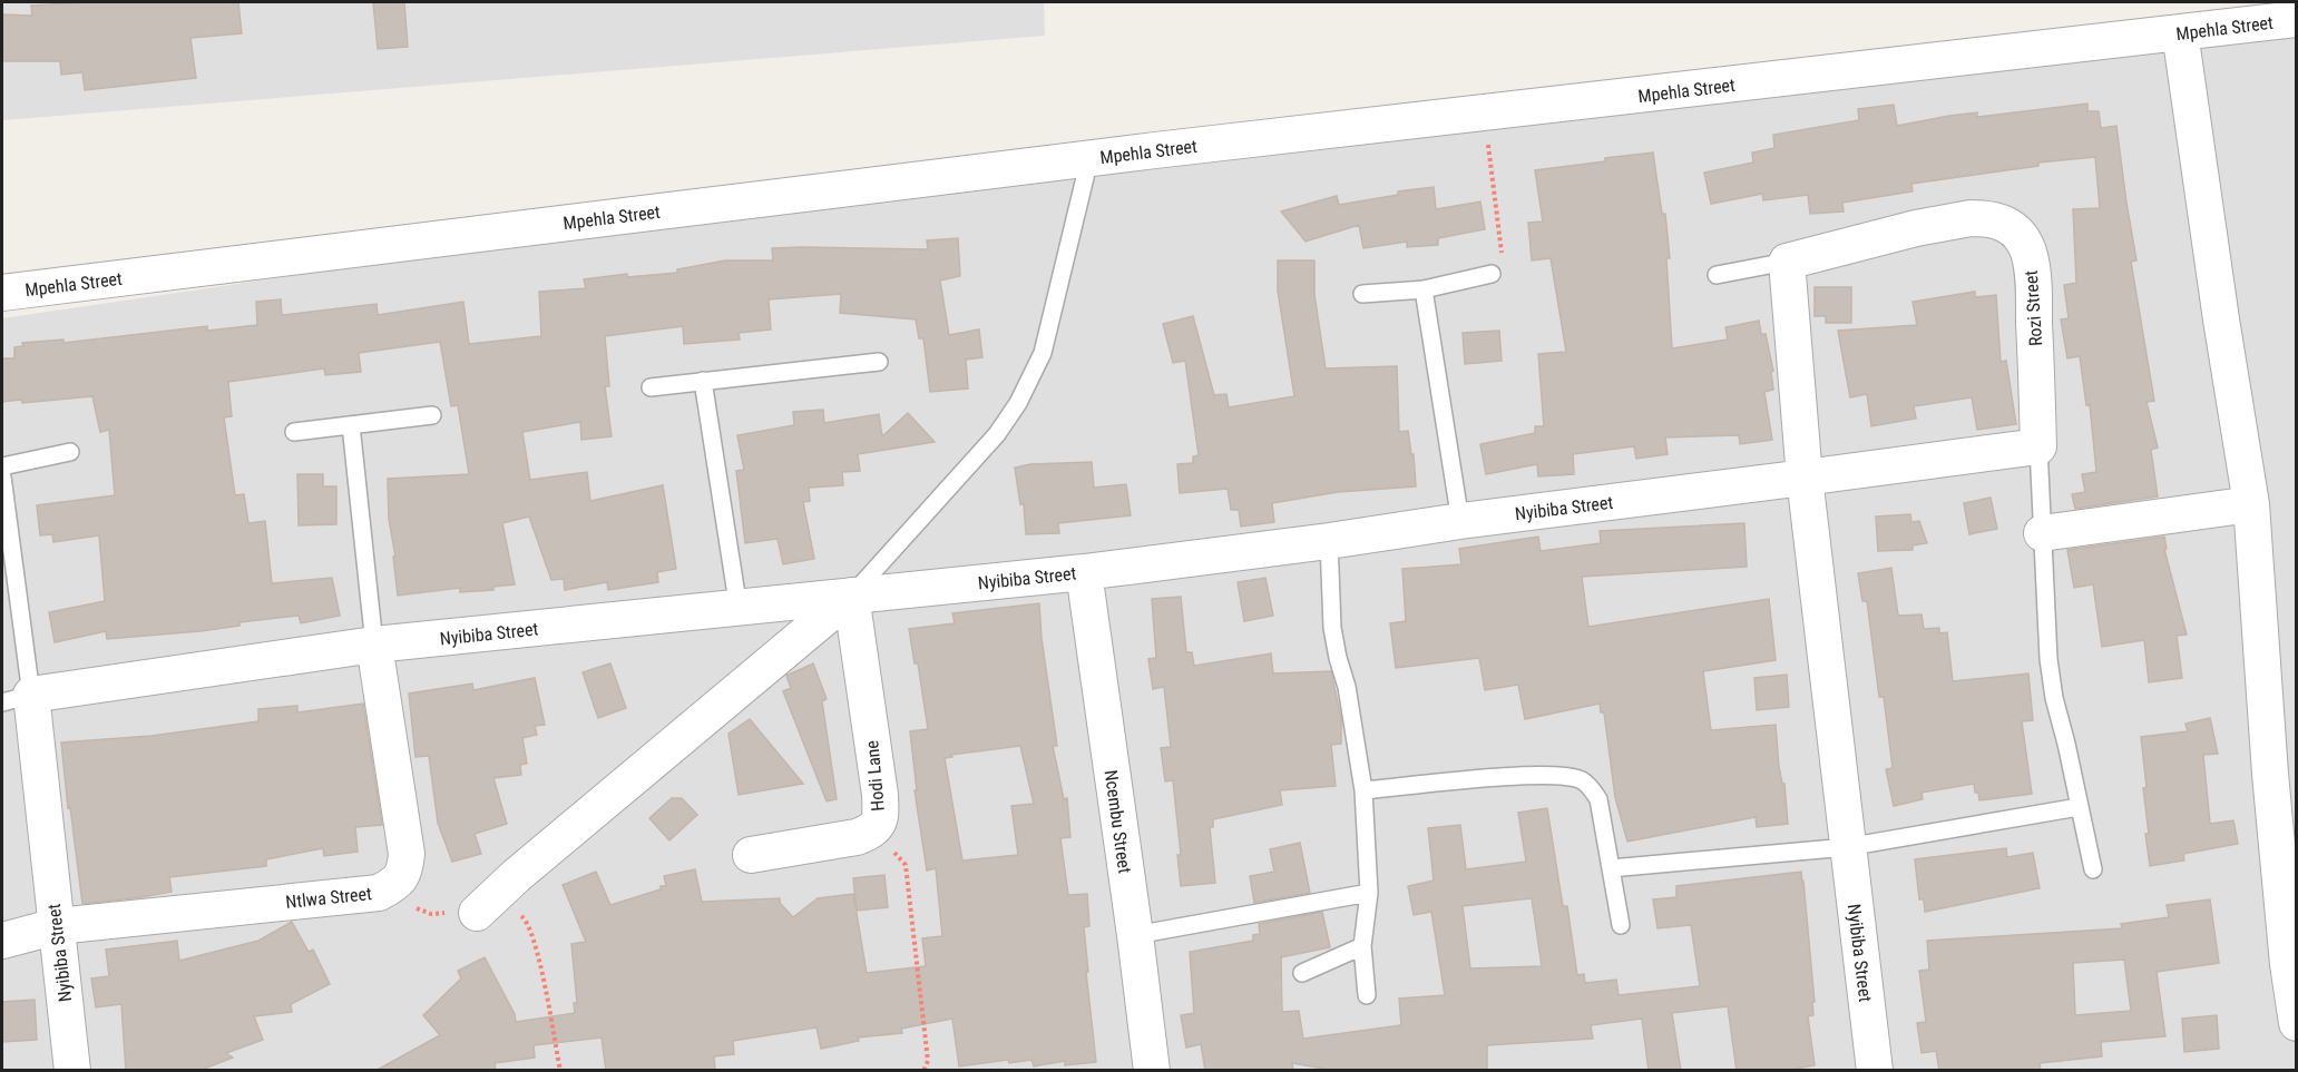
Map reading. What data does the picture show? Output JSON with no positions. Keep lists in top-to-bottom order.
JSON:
{
  "streets": {
    "street": [
      "Mpehla Street",
      "Rozi Street",
      "Nyibiba Street",
      "Hodi Lane",
      "Ncembu Street",
      "Ntlwa Street"
    ]
  },
  "crossings": [
    ["Nyibiba Street", "Hodi Lane"],
    ["Nyibiba Street", "Ncembu Street"],
    ["Nyibiba Street", "Ntlwa Street"]
  ]
}
